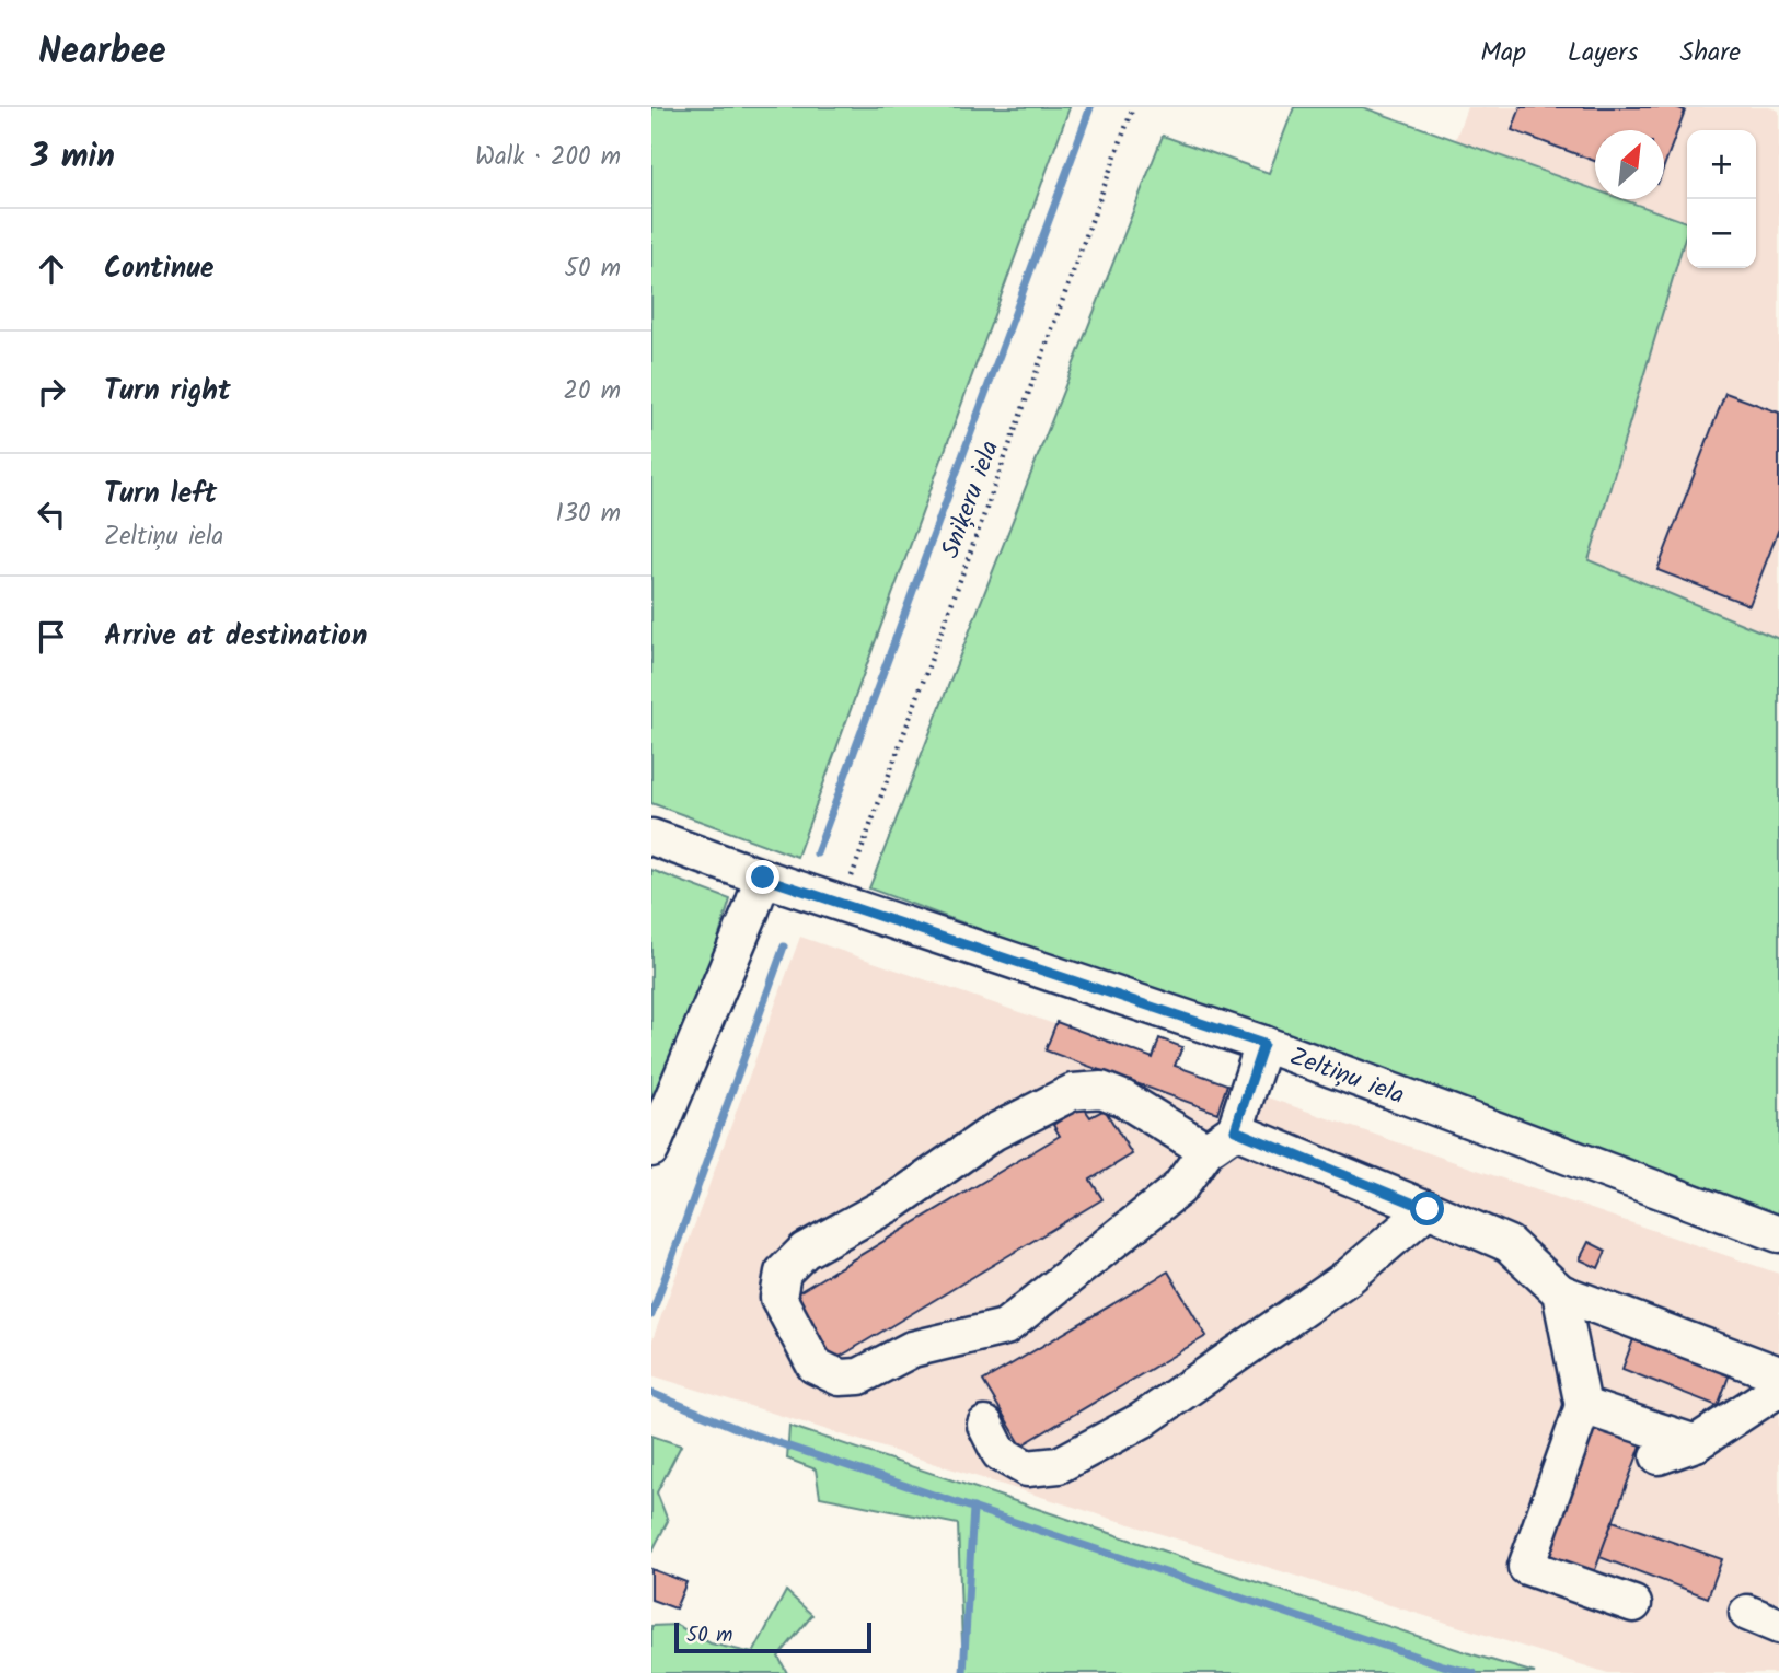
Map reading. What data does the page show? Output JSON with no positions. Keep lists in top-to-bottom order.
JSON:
{
  "streets": {
    "street": ["Zeltiņu iela"],
    "path": ["Sniķeru iela"]
  },
  "crossings": [
    ["Sniķeru iela", "Zeltiņu iela"]
  ],
  "scale_bar": "50 m",
  "north": "top right",
  "page": {
    "header": "Nearbee",
    "nav": ["Map", "Layers", "Share"],
    "heading": ["3 min", "Walk · 200 m"],
    "map_buttons": ["+", "−"],
    "list": [
      ["Continue", "50 m"],
      ["Turn right", "20 m"],
      ["Turn left", "Zeltiņu iela", "130 m"],
      "Arrive at destination"
    ],
    "scale": "50 m"
  }
}
